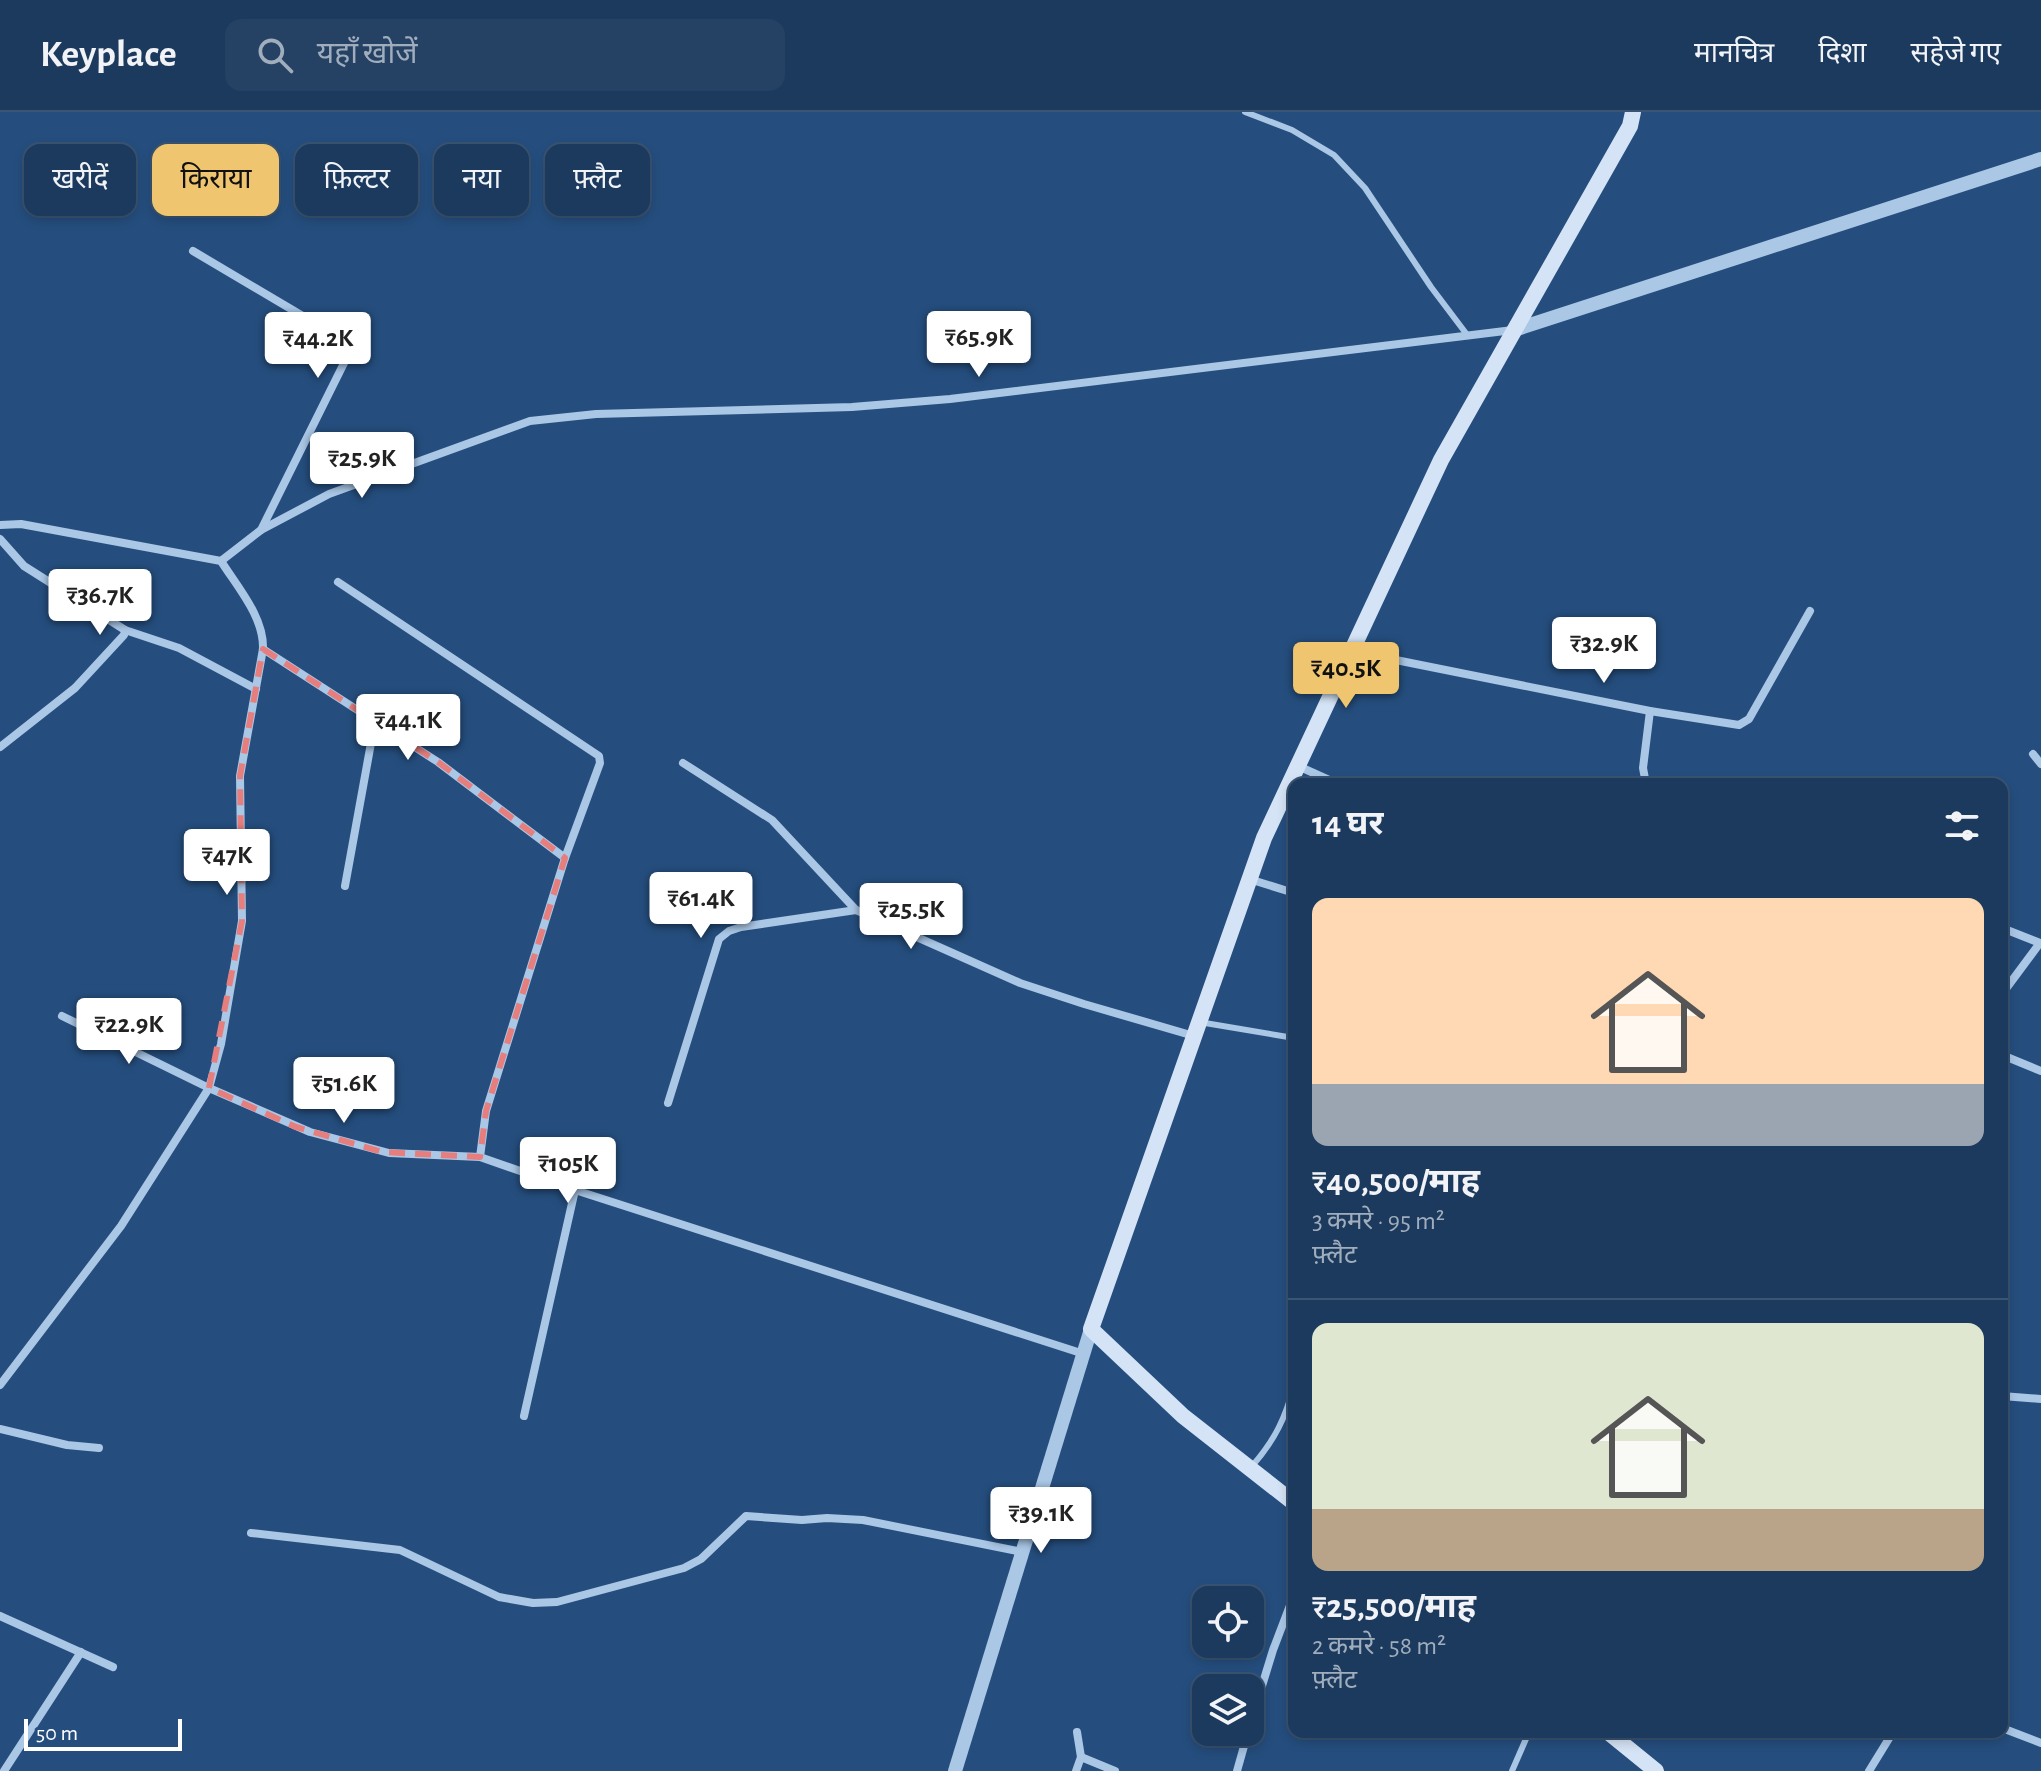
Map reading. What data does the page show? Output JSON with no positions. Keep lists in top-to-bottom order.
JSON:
{
  "scale_bar": "50 m",
  "page": {
    "header": "Keyplace",
    "search": "यहाँ खोजें",
    "nav": ["मानचित्र", "दिशा", "सहेजे गए"],
    "chip": [
      "खरीदें",
      "किराया",
      "फ़िल्टर",
      "नया",
      "फ़्लैट"
    ],
    "price": [
      "₹65.9K",
      "₹44.2K",
      "₹25.9K",
      "₹36.7K",
      "₹32.9K",
      "₹40.5K",
      "₹44.1K",
      "₹47K",
      "₹61.4K",
      "₹25.5K",
      "₹22.9K",
      "₹51.6K",
      "₹105K",
      "₹39.1K"
    ],
    "heading": "14 घर",
    "list": [
      {
        "name": "₹40,500/माह",
        "note": "3 कमरे · 95 m² · फ़्लैट"
      },
      {
        "name": "₹25,500/माह",
        "note": "2 कमरे · 58 m² · फ़्लैट"
      }
    ],
    "scale": "50 m"
  }
}
